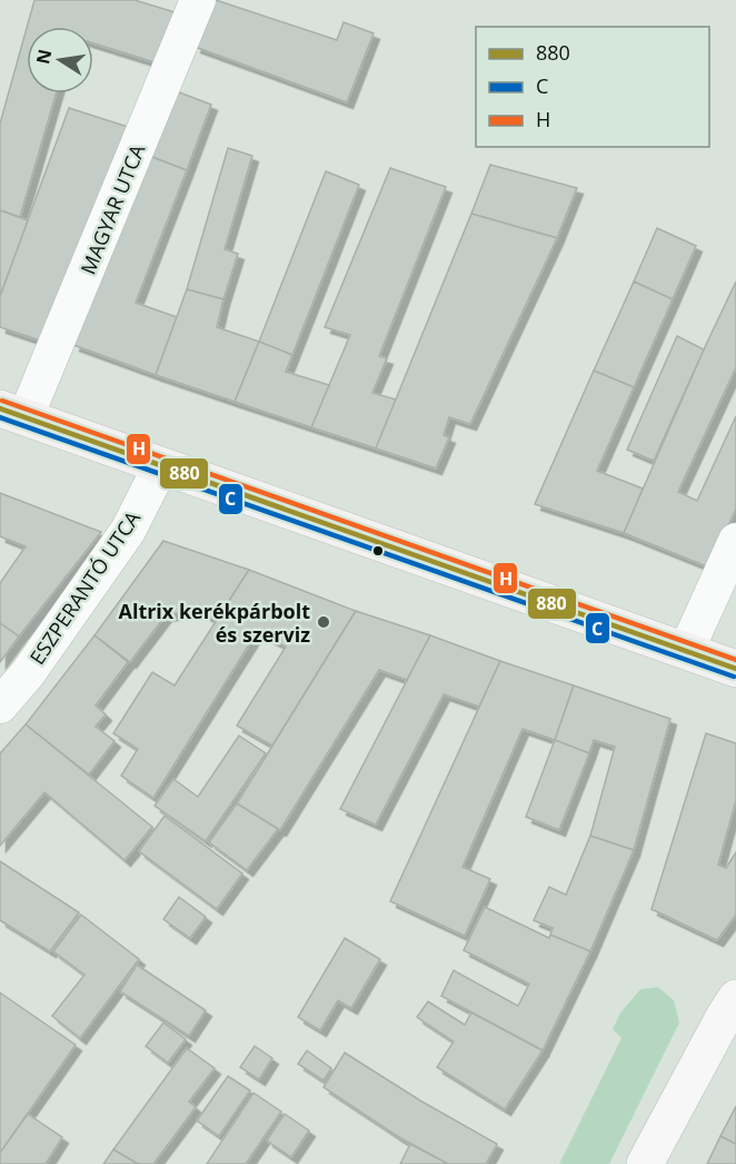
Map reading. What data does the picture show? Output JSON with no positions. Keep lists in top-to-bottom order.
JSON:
{
  "streets": {
    "street": ["MAGYAR UTCA", "ESZPERANTÓ UTCA"]
  },
  "places": ["Altrix kerékpárbolt és szerviz"],
  "lines": ["transit line H", "transit line 880", "transit line C"],
  "legend": ["880", "C", "H"],
  "north": "left"
}
